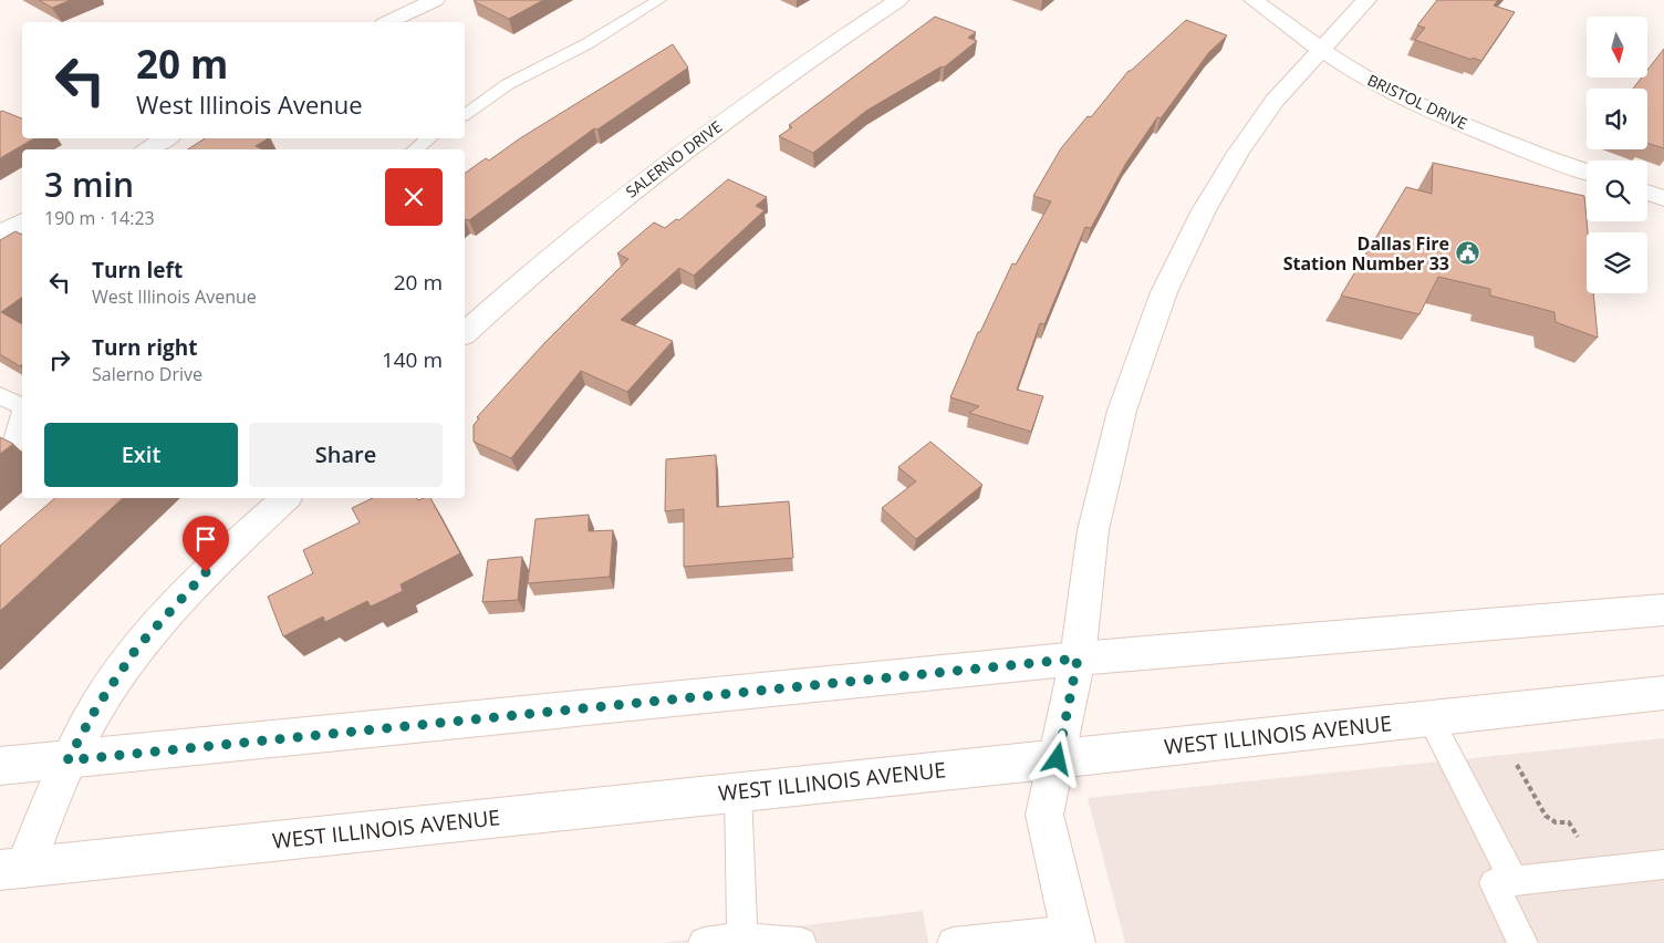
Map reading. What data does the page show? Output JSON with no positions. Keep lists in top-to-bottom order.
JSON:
{
  "streets": {
    "street": ["BRISTOL DRIVE", "SALERNO DRIVE", "WEST ILLINOIS AVENUE"]
  },
  "places": {
    "public building": ["Dallas Fire Station Number 33"]
  },
  "north": "bottom",
  "page": {
    "turn": ["20 m", "West Illinois Avenue"],
    "heading": ["3 min", "190 m · 14:23"],
    "list": [
      {
        "name": "Turn left",
        "note": "West Illinois Avenue",
        "value": "20 m"
      },
      {
        "name": "Turn right",
        "note": "Salerno Drive",
        "value": "140 m"
      }
    ],
    "buttons": ["Exit", "Share"]
  }
}
